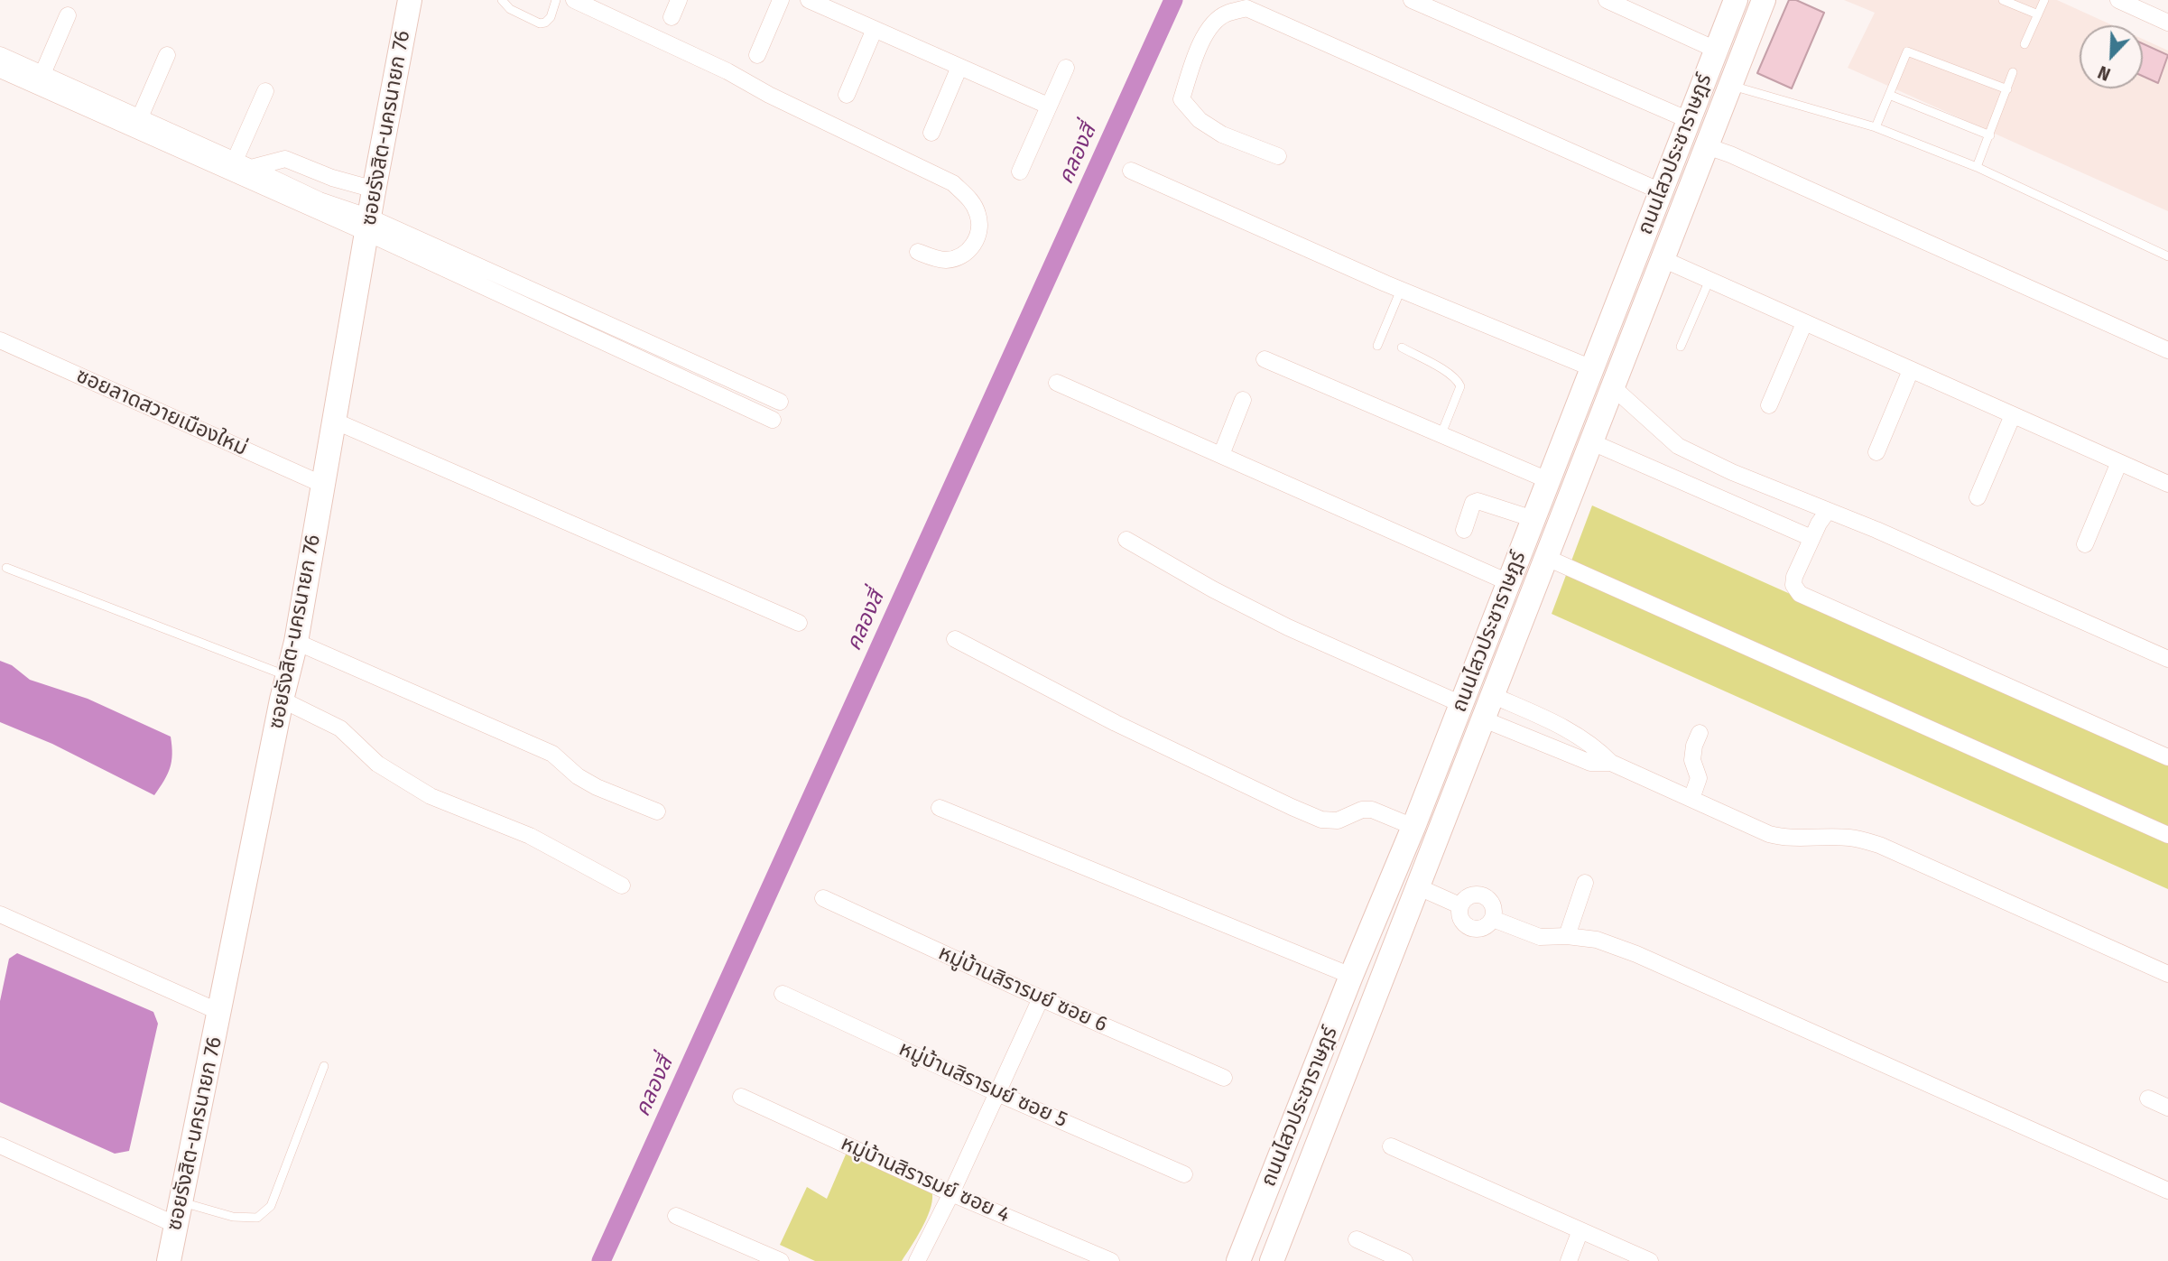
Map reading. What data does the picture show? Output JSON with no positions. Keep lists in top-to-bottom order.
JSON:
{
  "streets": {
    "main road": ["ซอยรังสิต-นครนายก 76", "ถนนไสวประชาราษฎร์"],
    "street": [
      "ซอยลาดสวายเมืองใหม่",
      "หมู่บ้านสิรารมย์ ซอย 6",
      "หมู่บ้านสิรารมย์ ซอย 5",
      "หมู่บ้านสิรารมย์ ซอย 4"
    ]
  },
  "crossings": [
    ["ซอยรังสิต-นครนายก 76", "ซอยลาดสวายเมืองใหม่"]
  ],
  "water": ["คลองสี่"],
  "north": "bottom left"
}
